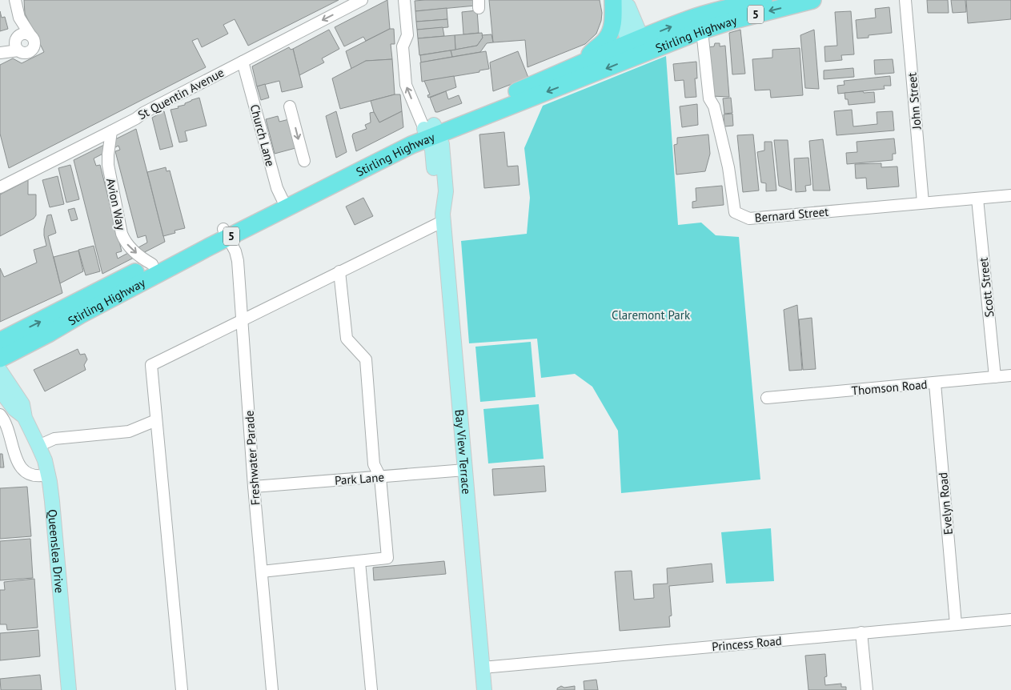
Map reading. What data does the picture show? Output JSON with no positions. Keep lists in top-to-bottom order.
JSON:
{
  "streets": {
    "highway": ["5", "Stirling Highway"],
    "main road": ["Bay View Terrace", "Queenslea Drive"],
    "street": [
      "St Quentin Avenue",
      "John Street",
      "Church Lane",
      "Avion Way",
      "Bernard Street",
      "Scott Street",
      "Thomson Road",
      "Freshwater Parade",
      "Park Lane",
      "Evelyn Road",
      "Princess Road"
    ]
  },
  "crossings": [
    ["Stirling Highway", "Church Lane"],
    ["Stirling Highway", "Avion Way"],
    ["Stirling Highway", "Bernard Street"],
    ["Stirling Highway", "Bay View Terrace"],
    ["Stirling Highway", "Freshwater Parade"],
    ["St Quentin Avenue", "Church Lane"],
    ["St Quentin Avenue", "Avion Way"],
    ["John Street", "Bernard Street"],
    ["Bernard Street", "Scott Street"],
    ["Scott Street", "Thomson Road"],
    ["Thomson Road", "Evelyn Road"],
    ["Bay View Terrace", "Park Lane"],
    ["Bay View Terrace", "Princess Road"],
    ["Freshwater Parade", "Park Lane"],
    ["Evelyn Road", "Princess Road"]
  ],
  "one_way": ["Avion Way"],
  "parks": ["Claremont Park"]
}
